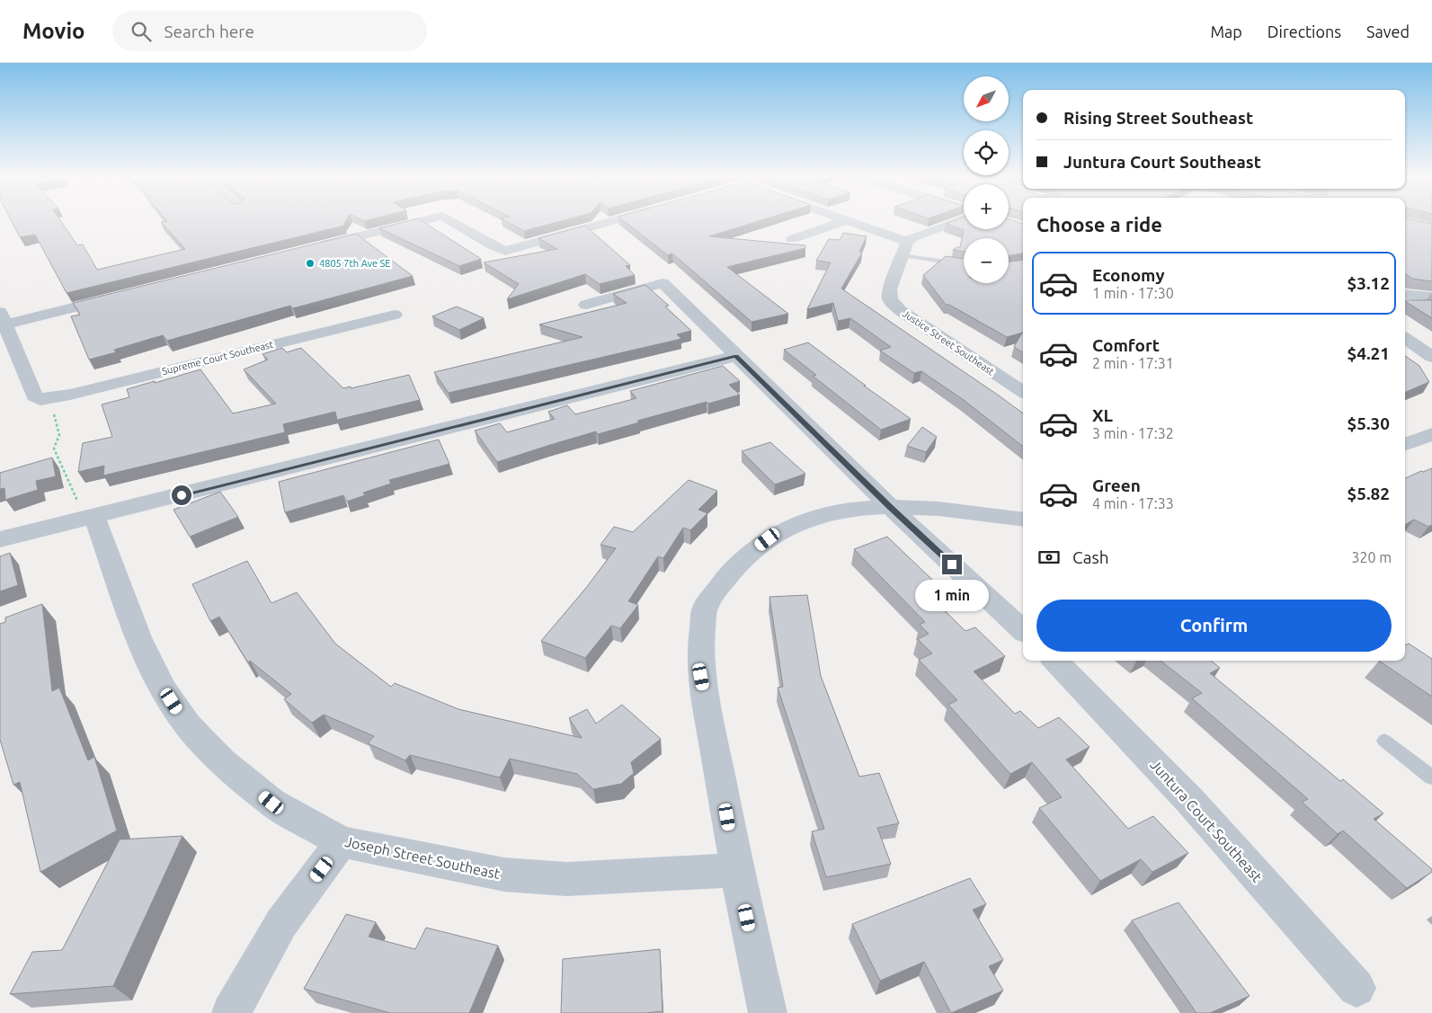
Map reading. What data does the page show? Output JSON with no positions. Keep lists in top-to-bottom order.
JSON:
{
  "streets": {
    "street": [
      "Justice Street Southeast",
      "Supreme Court Southeast",
      "Juntura Court Southeast",
      "Joseph Street Southeast"
    ]
  },
  "places": ["4805 7th Ave SE"],
  "north": "bottom left",
  "page": {
    "header": "Movio",
    "search": "Search here",
    "nav": ["Map", "Directions", "Saved"],
    "map_buttons": ["+", "−"],
    "banner": ["Rising Street Southeast", "Juntura Court Southeast"],
    "heading": "Choose a ride",
    "list": [
      {
        "name": "Economy",
        "note": "1 min · 17:30",
        "value": "$3.12"
      },
      {
        "name": "Comfort",
        "note": "2 min · 17:31",
        "value": "$4.21"
      },
      {
        "name": "XL",
        "note": "3 min · 17:32",
        "value": "$5.30"
      },
      {
        "name": "Green",
        "note": "4 min · 17:33",
        "value": "$5.82"
      }
    ],
    "pay": ["Cash", "320 m"],
    "bubble": "1 min",
    "buttons": "Confirm"
  }
}
